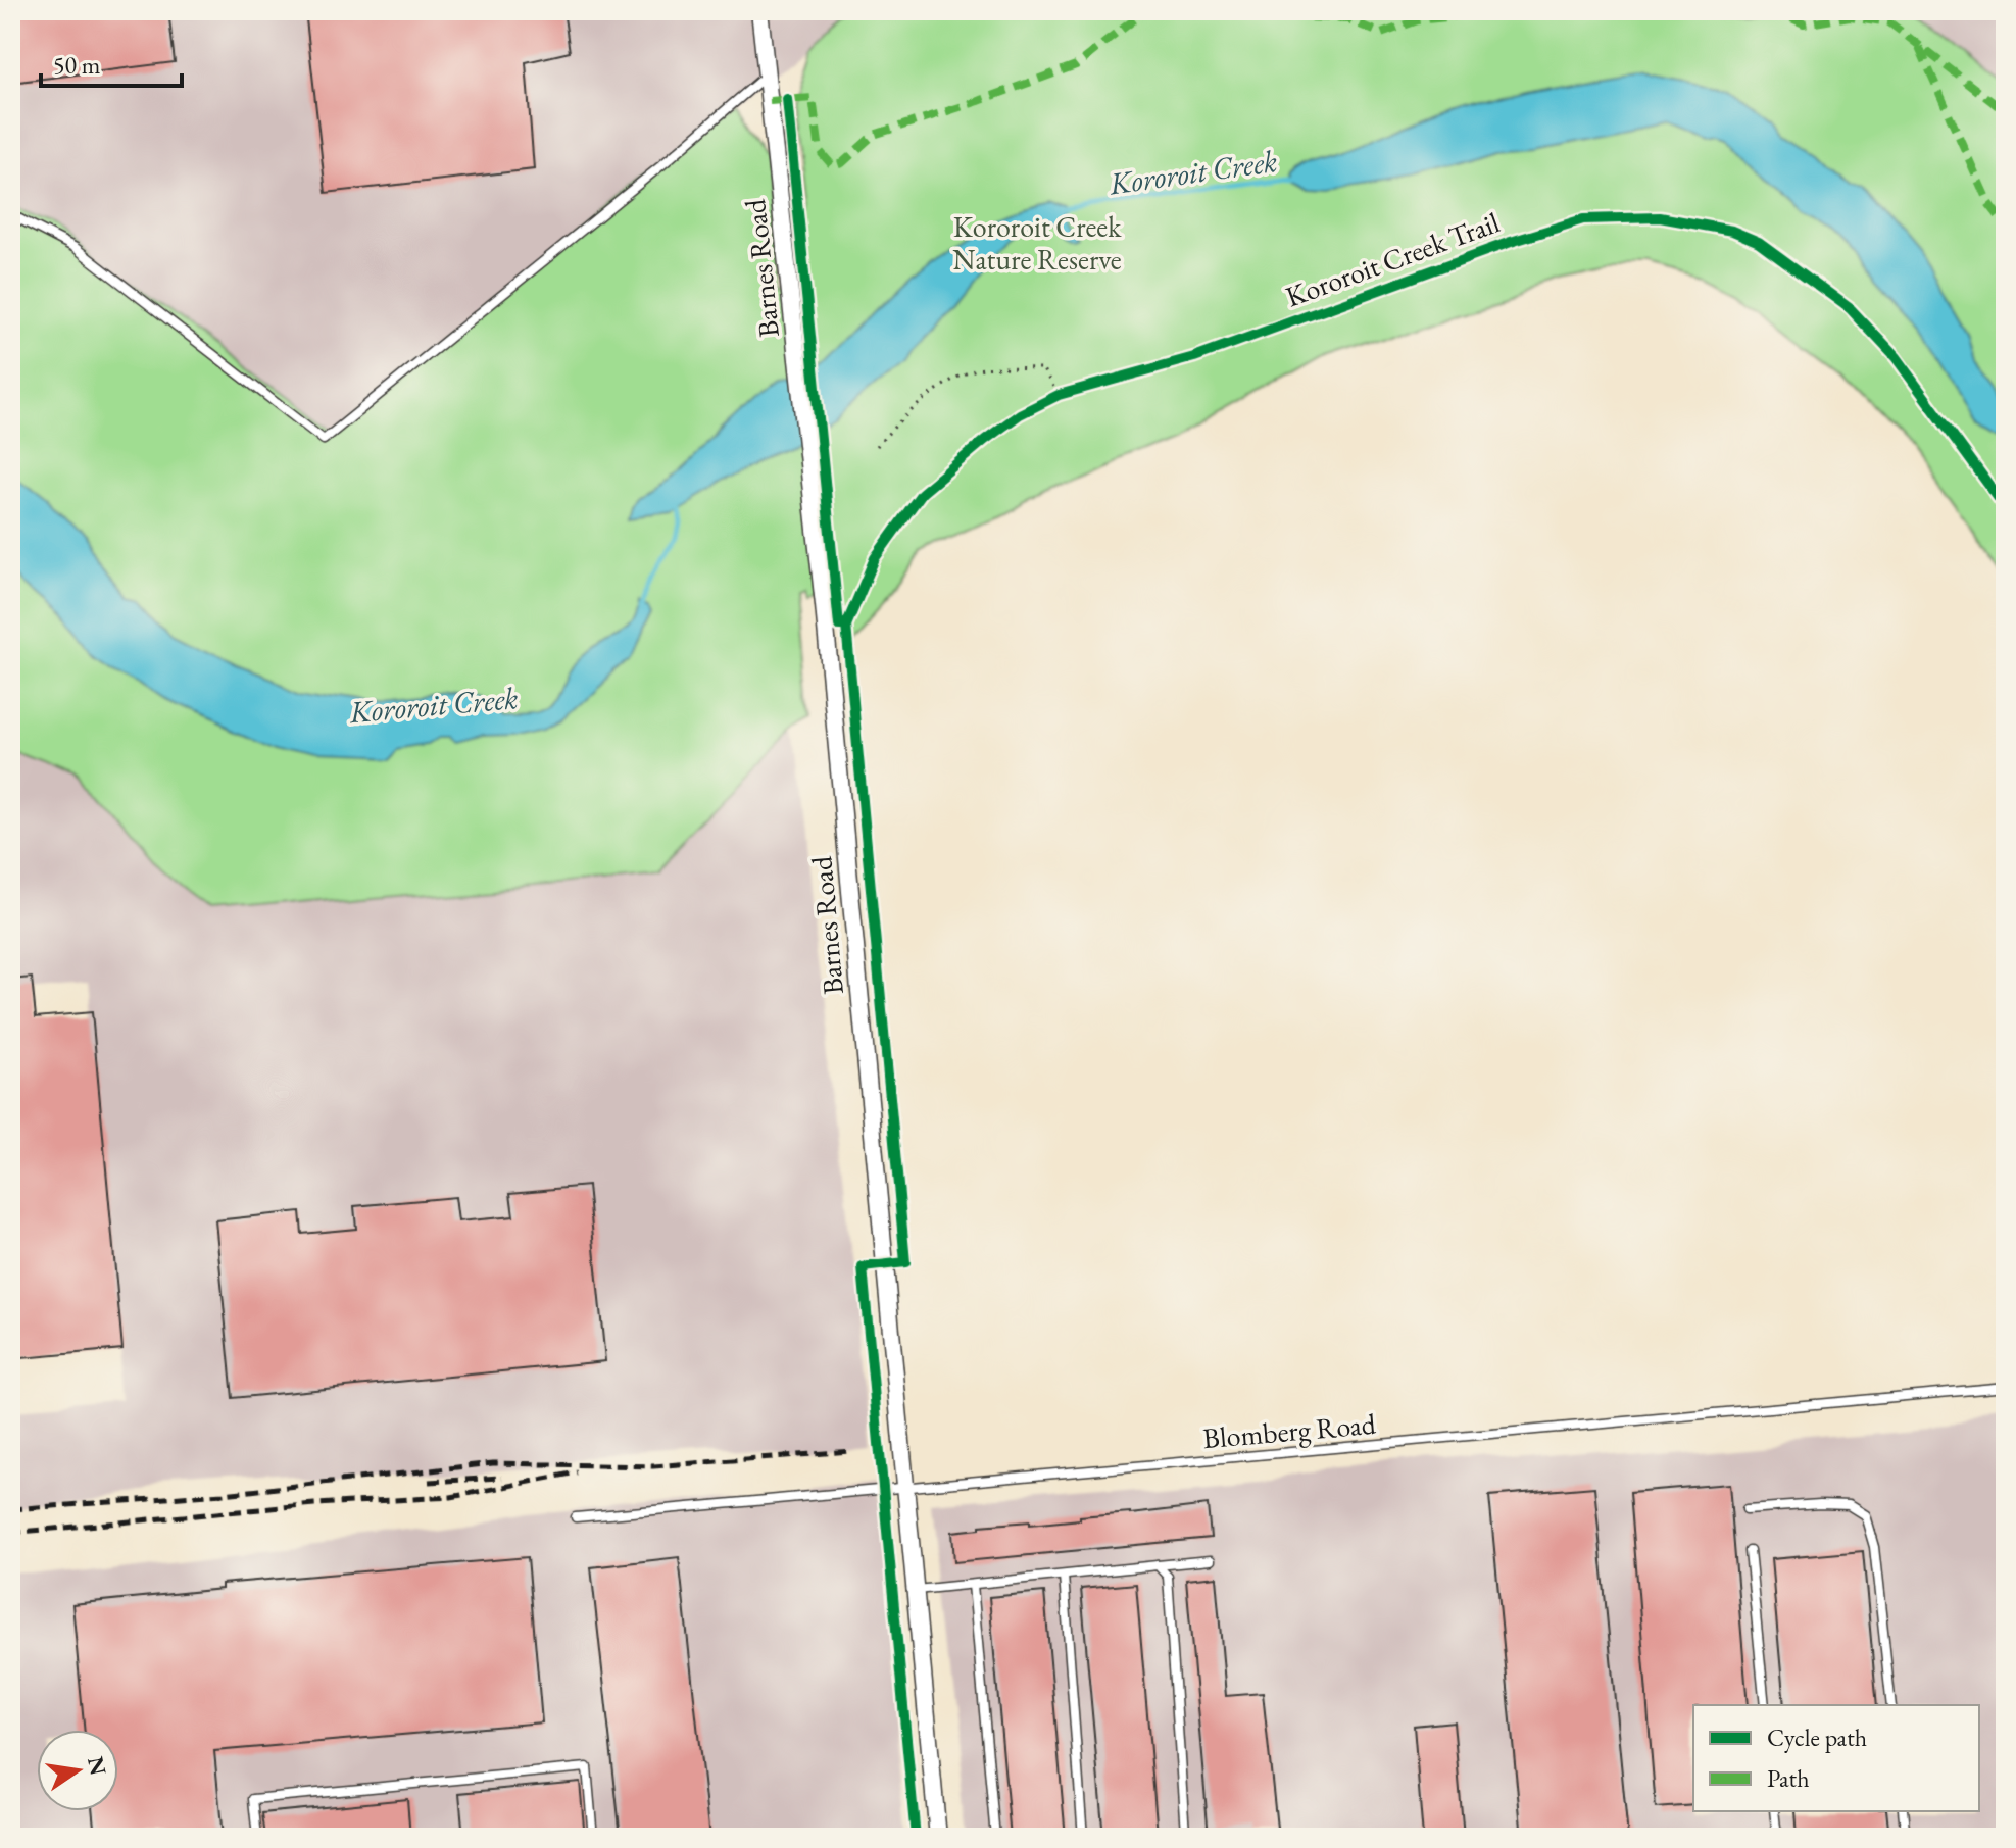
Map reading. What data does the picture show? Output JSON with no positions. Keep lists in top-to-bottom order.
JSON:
{
  "streets": {
    "street": ["Barnes Road"],
    "lane": ["Blomberg Road"],
    "cycle path": ["Kororoit Creek Trail"]
  },
  "crossings": [
    ["Barnes Road", "Blomberg Road"]
  ],
  "water": ["Kororoit Creek"],
  "parks": ["Kororoit Creek Nature Reserve"],
  "legend": ["Cycle path", "Path"],
  "scale_bar": "50 m",
  "north": "right"
}
